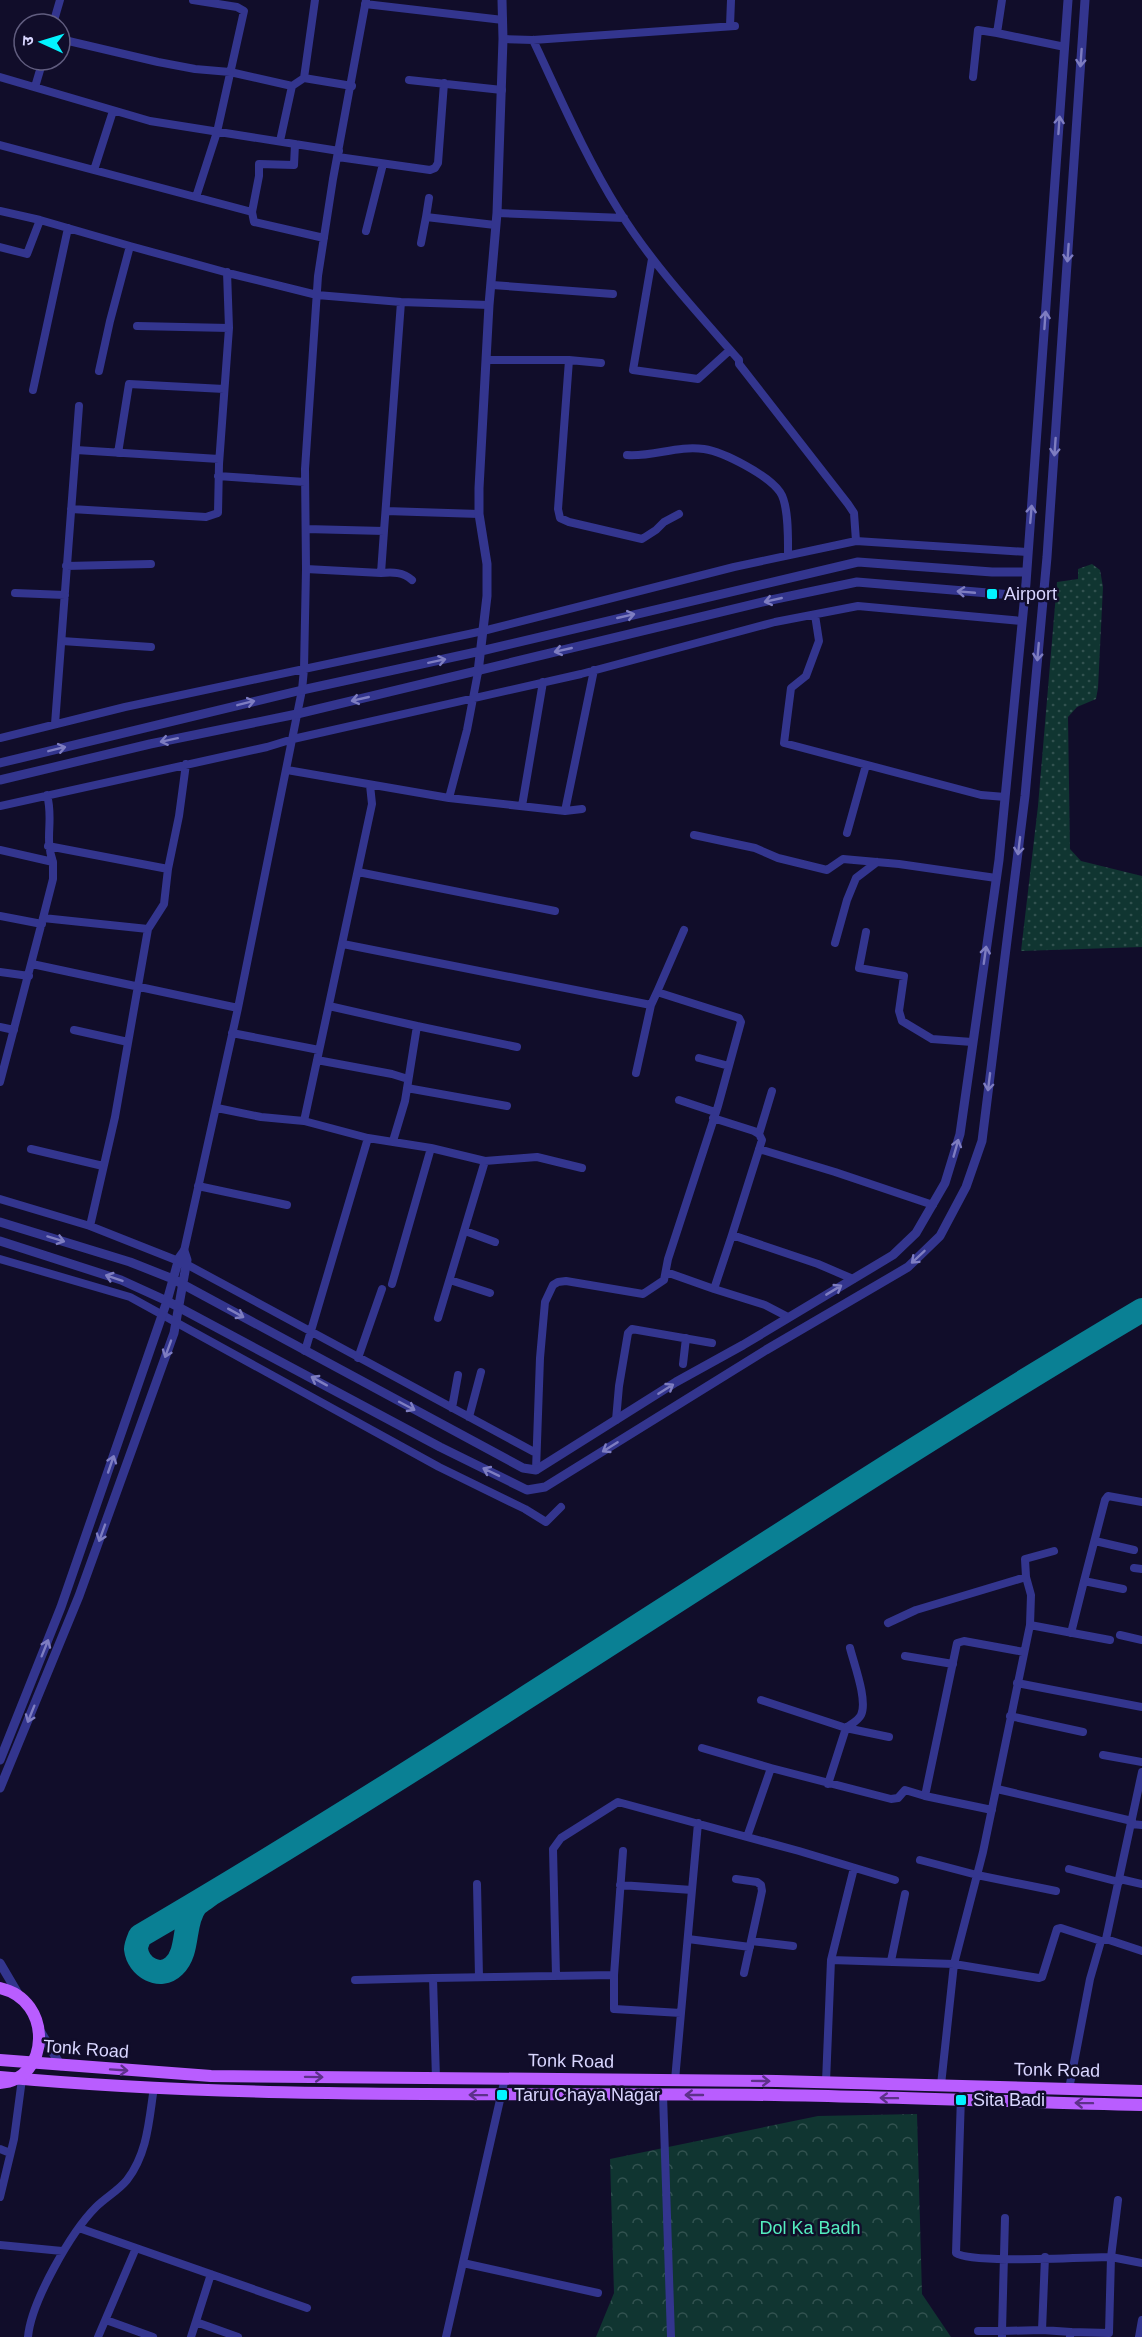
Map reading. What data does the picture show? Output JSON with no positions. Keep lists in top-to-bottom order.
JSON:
{
  "streets": {
    "main road": ["Tonk Road"]
  },
  "parks": ["Dol Ka Badh"],
  "places": {
    "transit": ["Airport", "Taru Chaya Nagar", "Sita Badi"]
  },
  "north": "left"
}
